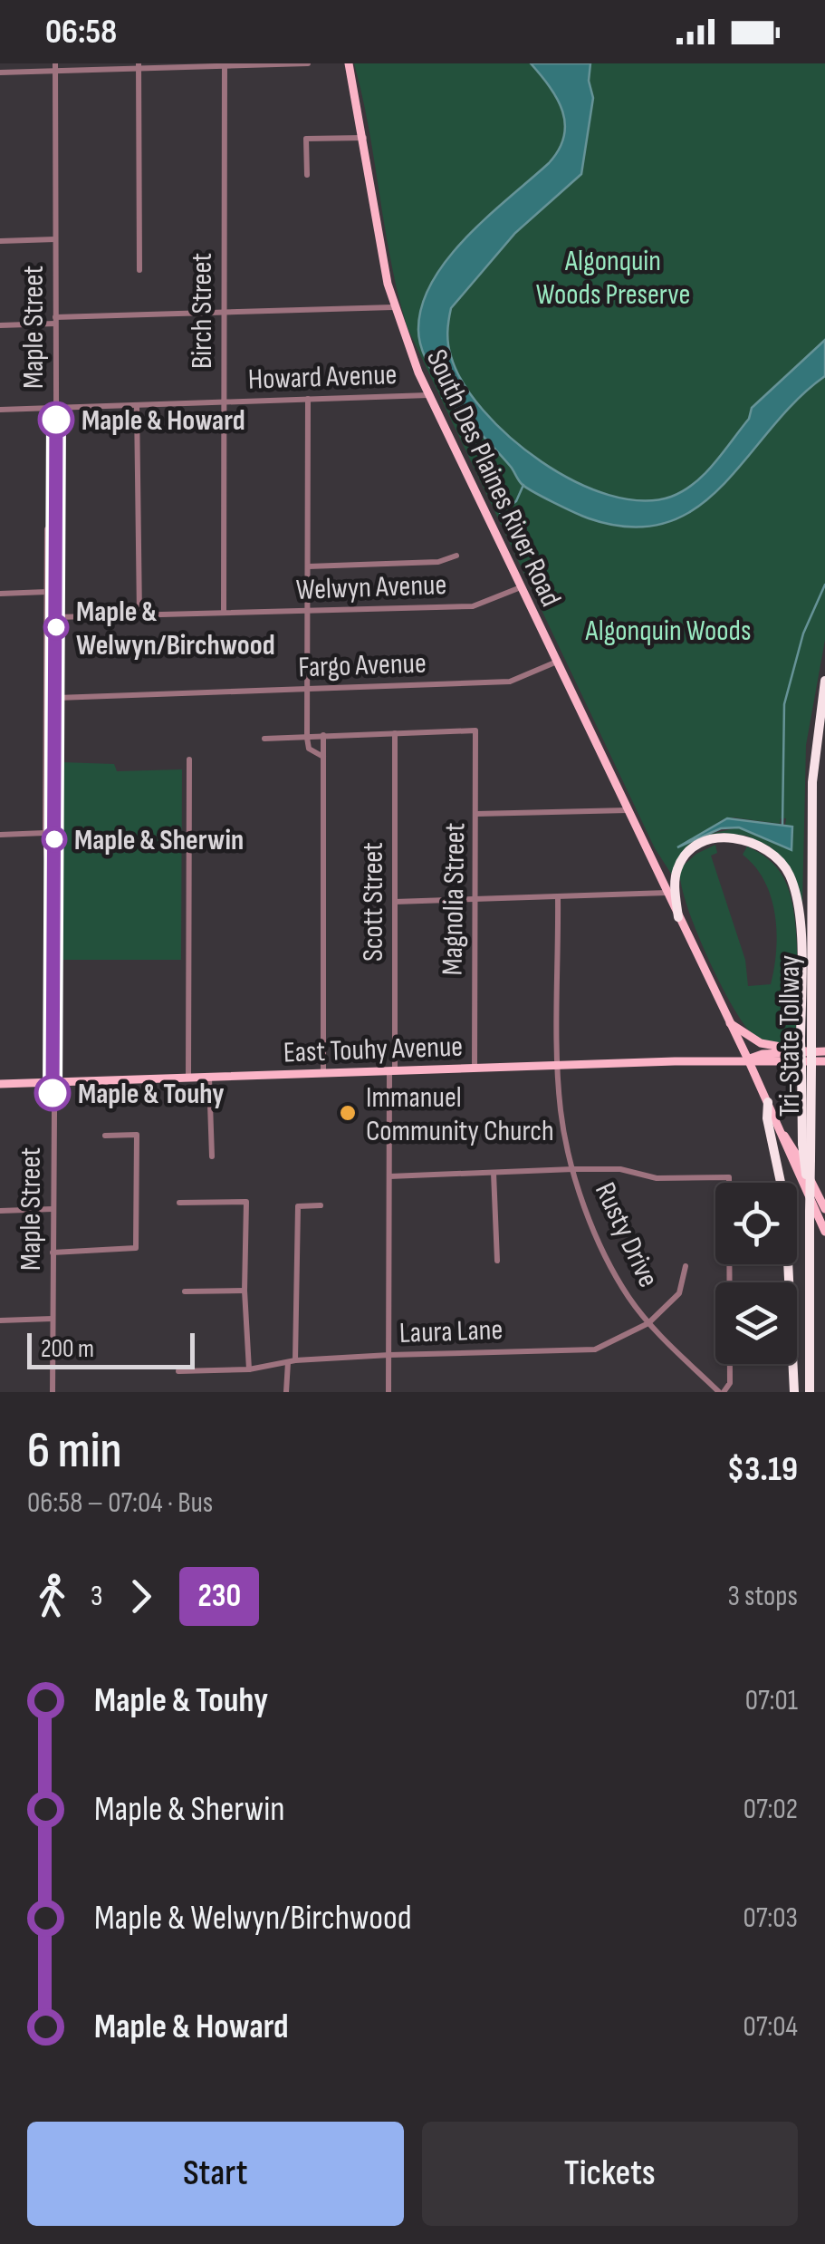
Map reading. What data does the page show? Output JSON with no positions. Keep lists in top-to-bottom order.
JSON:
{
  "streets": {
    "highway": ["Tri-State Tollway"],
    "main road": ["South Des Plaines River Road", "East Touhy Avenue"],
    "street": [
      "Birch Street",
      "Maple Street",
      "Howard Avenue",
      "Welwyn Avenue",
      "Fargo Avenue",
      "Magnolia Street",
      "Scott Street",
      "Rusty Drive",
      "Laura Lane"
    ]
  },
  "crossings": [
    ["Birch Street", "Howard Avenue"],
    ["Birch Street", "Welwyn Avenue"],
    ["Maple Street", "Howard Avenue"],
    ["Maple Street", "Welwyn Avenue"],
    ["Maple Street", "Fargo Avenue"],
    ["Maple Street", "East Touhy Avenue"],
    ["Howard Avenue", "South Des Plaines River Road"],
    ["South Des Plaines River Road", "Welwyn Avenue"],
    ["South Des Plaines River Road", "Fargo Avenue"],
    ["South Des Plaines River Road", "East Touhy Avenue"],
    ["Magnolia Street", "Scott Street"],
    ["Magnolia Street", "East Touhy Avenue"],
    ["Scott Street", "East Touhy Avenue"],
    ["Scott Street", "Laura Lane"],
    ["Tri-State Tollway", "East Touhy Avenue"],
    ["East Touhy Avenue", "Rusty Drive"],
    ["Rusty Drive", "Laura Lane"]
  ],
  "parks": ["Algonquin Woods Preserve", "Algonquin Woods"],
  "places": [
    "Maple & Howard",
    "Maple & Welwyn/Birchwood",
    "Maple & Sherwin",
    "Maple & Touhy",
    "Immanuel Community Church"
  ],
  "lines": ["bus line 230"],
  "scale_bar": "200 m",
  "page": {
    "status": "06:58",
    "scale": "200 m",
    "heading": ["6 min", "06:58 – 07:04 · Bus", "$3.19"],
    "legs": ["3", "230", "3 stops"],
    "list": [
      {
        "name": "Maple & Touhy",
        "value": "07:01"
      },
      {
        "name": "Maple & Sherwin",
        "value": "07:02"
      },
      {
        "name": "Maple & Welwyn/Birchwood",
        "value": "07:03"
      },
      {
        "name": "Maple & Howard",
        "value": "07:04"
      }
    ],
    "buttons": ["Start", "Tickets"]
  }
}
